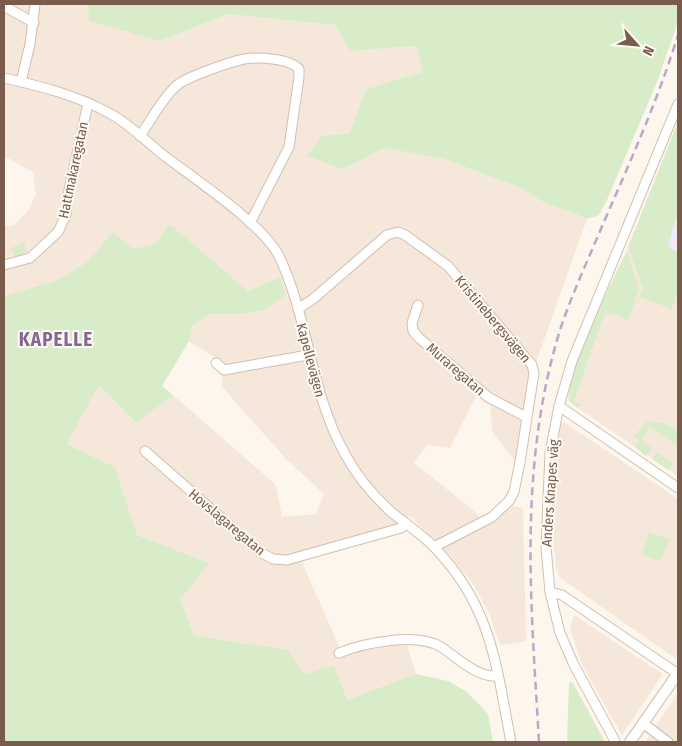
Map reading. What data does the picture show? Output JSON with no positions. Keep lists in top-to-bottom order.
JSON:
{
  "streets": {
    "street": [
      "Hattmakaregatan",
      "Kristinebergsvägen",
      "Kapellevägen",
      "Muraregatan",
      "Anders Knapes väg",
      "Hovslagaregatan"
    ]
  },
  "crossings": [
    ["Hattmakaregatan", "Kapellevägen"],
    ["Kristinebergsvägen", "Kapellevägen"],
    ["Kristinebergsvägen", "Muraregatan"],
    ["Kapellevägen", "Hovslagaregatan"]
  ],
  "districts": ["KAPELLE"],
  "north": "bottom right"
}
